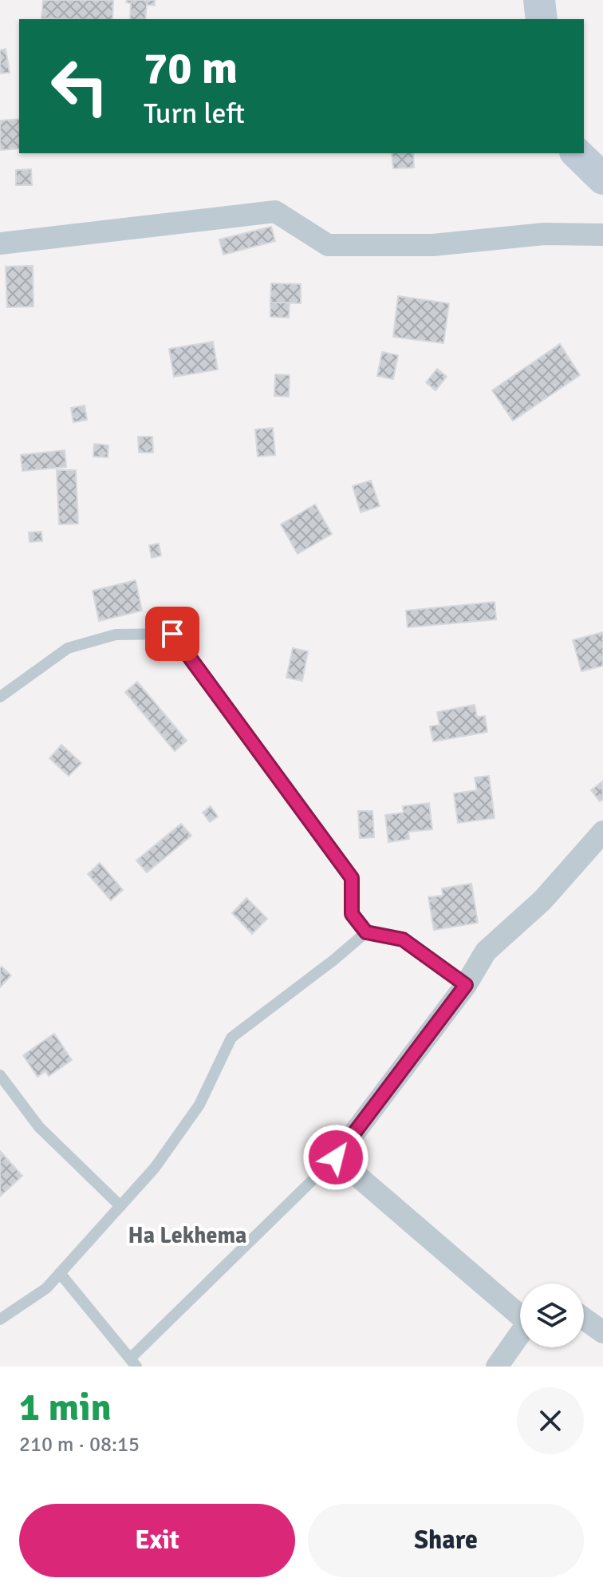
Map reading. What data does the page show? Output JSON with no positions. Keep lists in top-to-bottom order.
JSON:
{
  "districts": ["Ha Lekhema"],
  "page": {
    "turn": ["70 m", "Turn left"],
    "heading": ["1 min", "210 m · 08:15"],
    "buttons": ["Exit", "Share"]
  }
}
